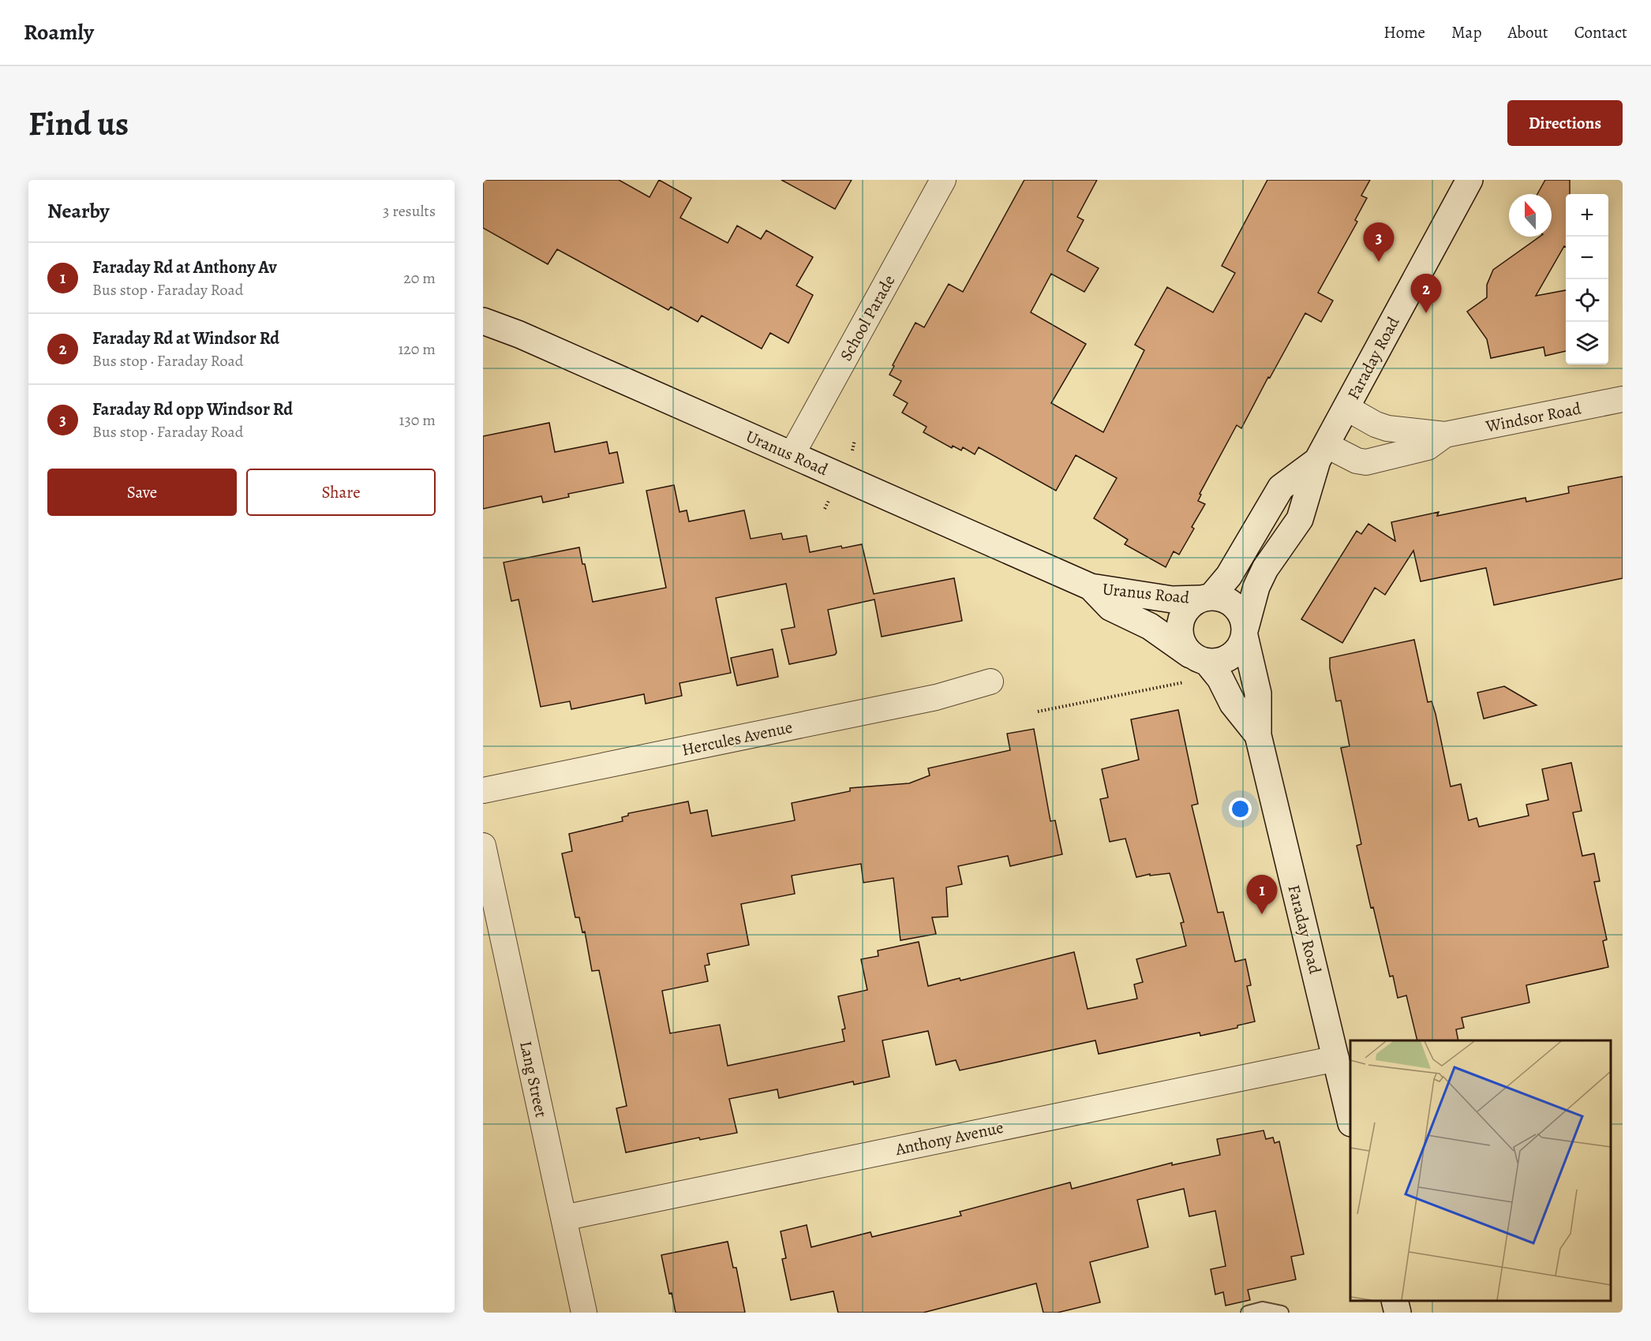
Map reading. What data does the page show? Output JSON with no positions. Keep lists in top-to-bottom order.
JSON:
{
  "streets": {
    "main road": ["Faraday Road", "Uranus Road"],
    "street": [
      "School Parade",
      "Windsor Road",
      "Hercules Avenue",
      "Lang Street",
      "Anthony Avenue"
    ]
  },
  "crossings": [
    ["School Parade", "Uranus Road"],
    ["Faraday Road", "Windsor Road"],
    ["Faraday Road", "Uranus Road"],
    ["Faraday Road", "Anthony Avenue"],
    ["Lang Street", "Anthony Avenue"]
  ],
  "north": "top",
  "page": {
    "header": "Roamly",
    "nav": [
      "Home",
      "Map",
      "About",
      "Contact"
    ],
    "buttons": [
      "Directions",
      ["Save", "Share"]
    ],
    "title": "Find us",
    "heading": ["Nearby", "3 results"],
    "map_buttons": ["+", "−"],
    "pins": ["3", "2", "1"],
    "list": [
      {
        "mark": "1",
        "name": "Faraday Rd at Anthony Av",
        "note": "Bus stop · Faraday Road",
        "value": "20 m"
      },
      {
        "mark": "2",
        "name": "Faraday Rd at Windsor Rd",
        "note": "Bus stop · Faraday Road",
        "value": "120 m"
      },
      {
        "mark": "3",
        "name": "Faraday Rd opp Windsor Rd",
        "note": "Bus stop · Faraday Road",
        "value": "130 m"
      }
    ]
  }
}
